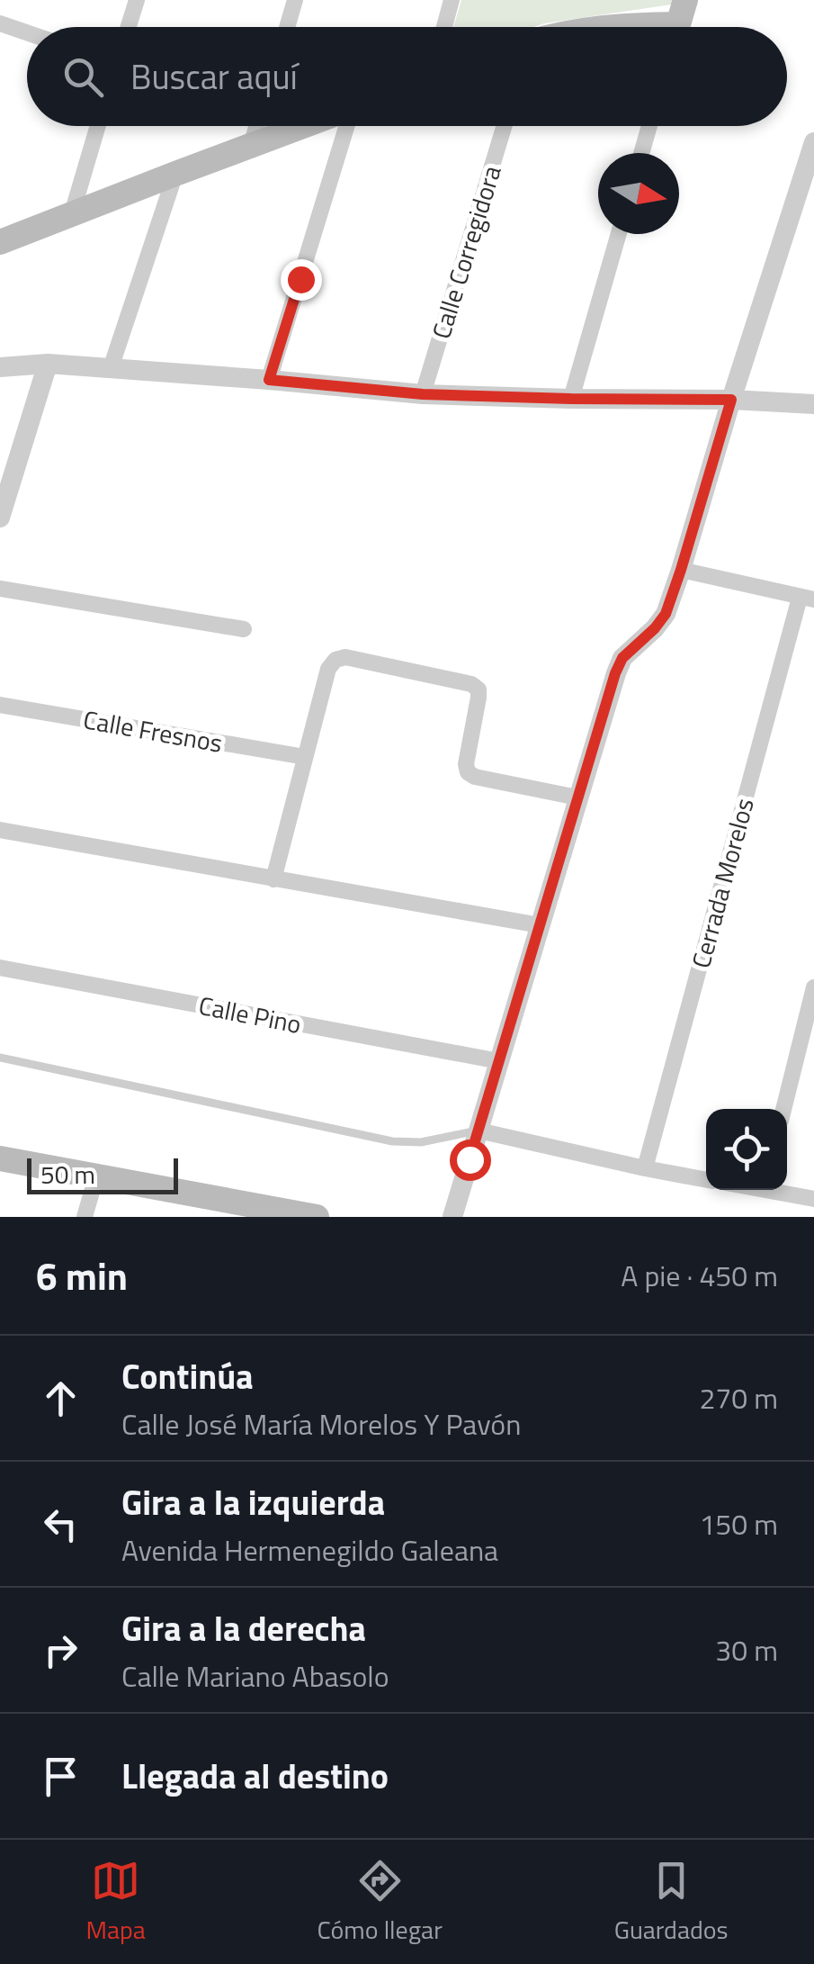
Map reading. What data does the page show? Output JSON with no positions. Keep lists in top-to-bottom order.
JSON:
{
  "streets": {
    "street": [
      "Calle Corregidora",
      "Calle Fresnos",
      "Cerrada Morelos",
      "Calle Pino"
    ]
  },
  "scale_bar": "50 m",
  "north": "right",
  "page": {
    "search": "Buscar aquí",
    "scale": "50 m",
    "heading": ["6 min", "A pie · 450 m"],
    "list": [
      ["Continúa", "Calle José María Morelos Y Pavón", "270 m"],
      ["Gira a la izquierda", "Avenida Hermenegildo Galeana", "150 m"],
      ["Gira a la derecha", "Calle Mariano Abasolo", "30 m"],
      "Llegada al destino"
    ],
    "nav": ["Mapa", "Cómo llegar", "Guardados"]
  }
}
